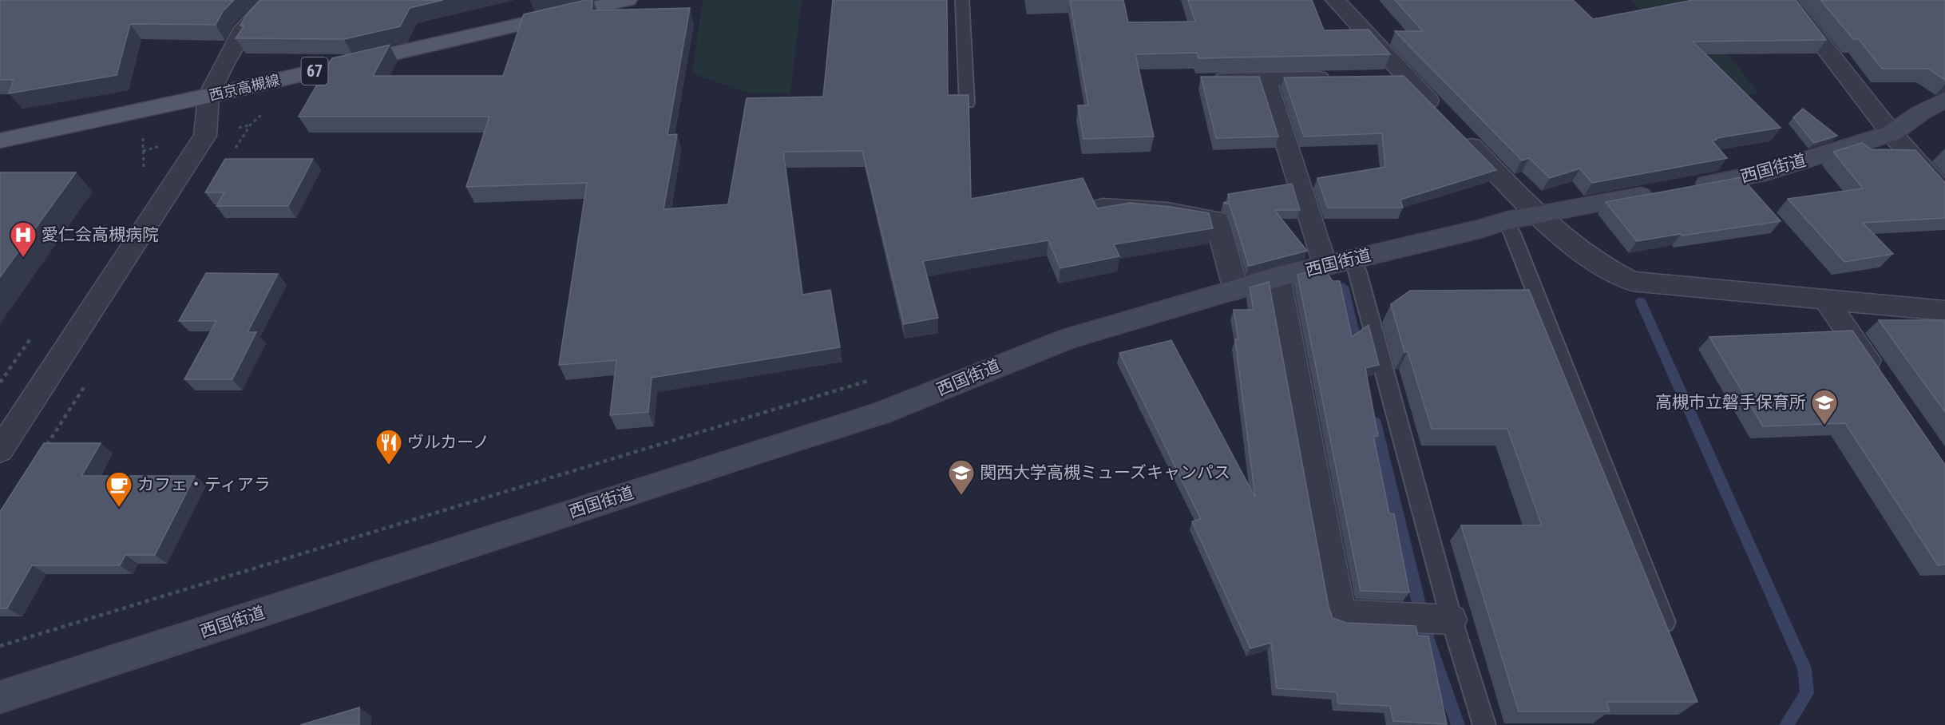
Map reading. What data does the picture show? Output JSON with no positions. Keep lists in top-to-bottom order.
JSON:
{
  "streets": {
    "main road": ["67", "西京高槻線"],
    "street": ["西国街道"]
  },
  "places": {
    "hospital": ["愛仁会高槻病院"],
    "school or university": ["高槻市立磐手保育所", "関西大学高槻ミューズキャンパス"],
    "restaurant": ["ヴルカーノ"],
    "cafe": ["カフェ・ティアラ"]
  }
}
